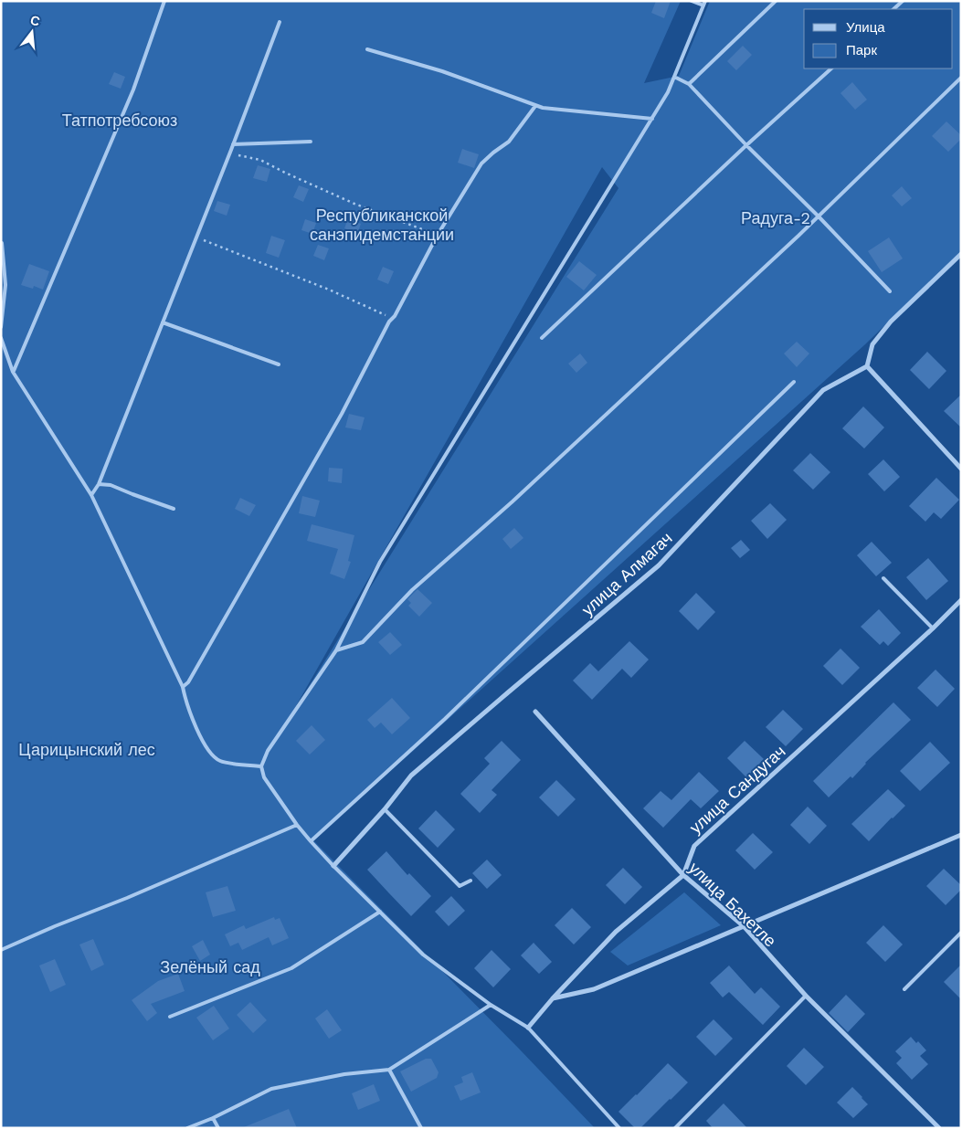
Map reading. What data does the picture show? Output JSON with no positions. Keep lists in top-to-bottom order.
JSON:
{
  "streets": {
    "street": ["улица Алмагач", "улица Сандугач", "улица Бахетле"]
  },
  "crossings": [
    ["улица Сандугач", "улица Бахетле"]
  ],
  "parks": [
    "Татпотребсоюз",
    "Республиканской санэпидемстанции",
    "Радуга-2",
    "Царицынский лес",
    "Зелёный сад"
  ],
  "legend": ["Улица", "Парк"],
  "north": "top"
}
